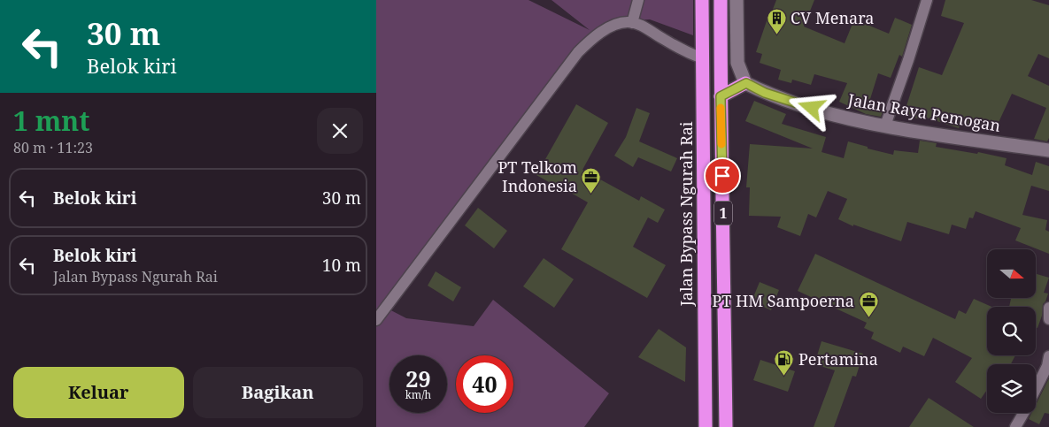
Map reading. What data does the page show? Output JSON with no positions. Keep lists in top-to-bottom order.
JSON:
{
  "streets": {
    "highway": ["1", "Jalan Bypass Ngurah Rai"],
    "street": ["Jalan Raya Pemogan"]
  },
  "places": {
    "building": ["CV Menara"],
    "office": ["PT Telkom Indonesia", "PT HM Sampoerna"],
    "fuel station": ["Pertamina"]
  },
  "north": "right",
  "page": {
    "turn": ["30 m", "Belok kiri"],
    "heading": ["1 mnt", "80 m · 11:23"],
    "list": [
      {
        "name": "Belok kiri",
        "value": "30 m"
      },
      {
        "name": "Belok kiri",
        "note": "Jalan Bypass Ngurah Rai",
        "value": "10 m"
      }
    ],
    "speed": "29 km/h",
    "limit": "40",
    "buttons": ["Keluar", "Bagikan"]
  }
}
